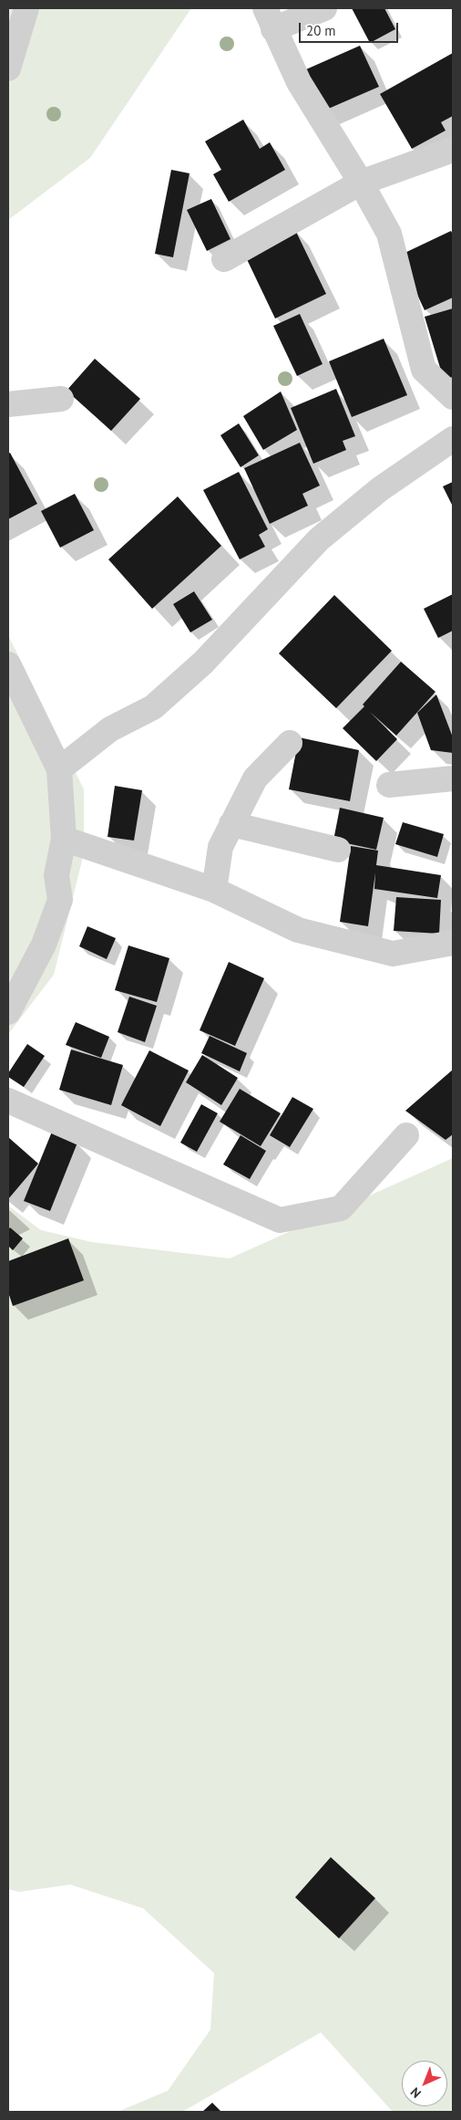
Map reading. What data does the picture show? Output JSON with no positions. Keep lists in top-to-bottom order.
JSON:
{
  "scale_bar": "20 m",
  "north": "bottom left"
}
